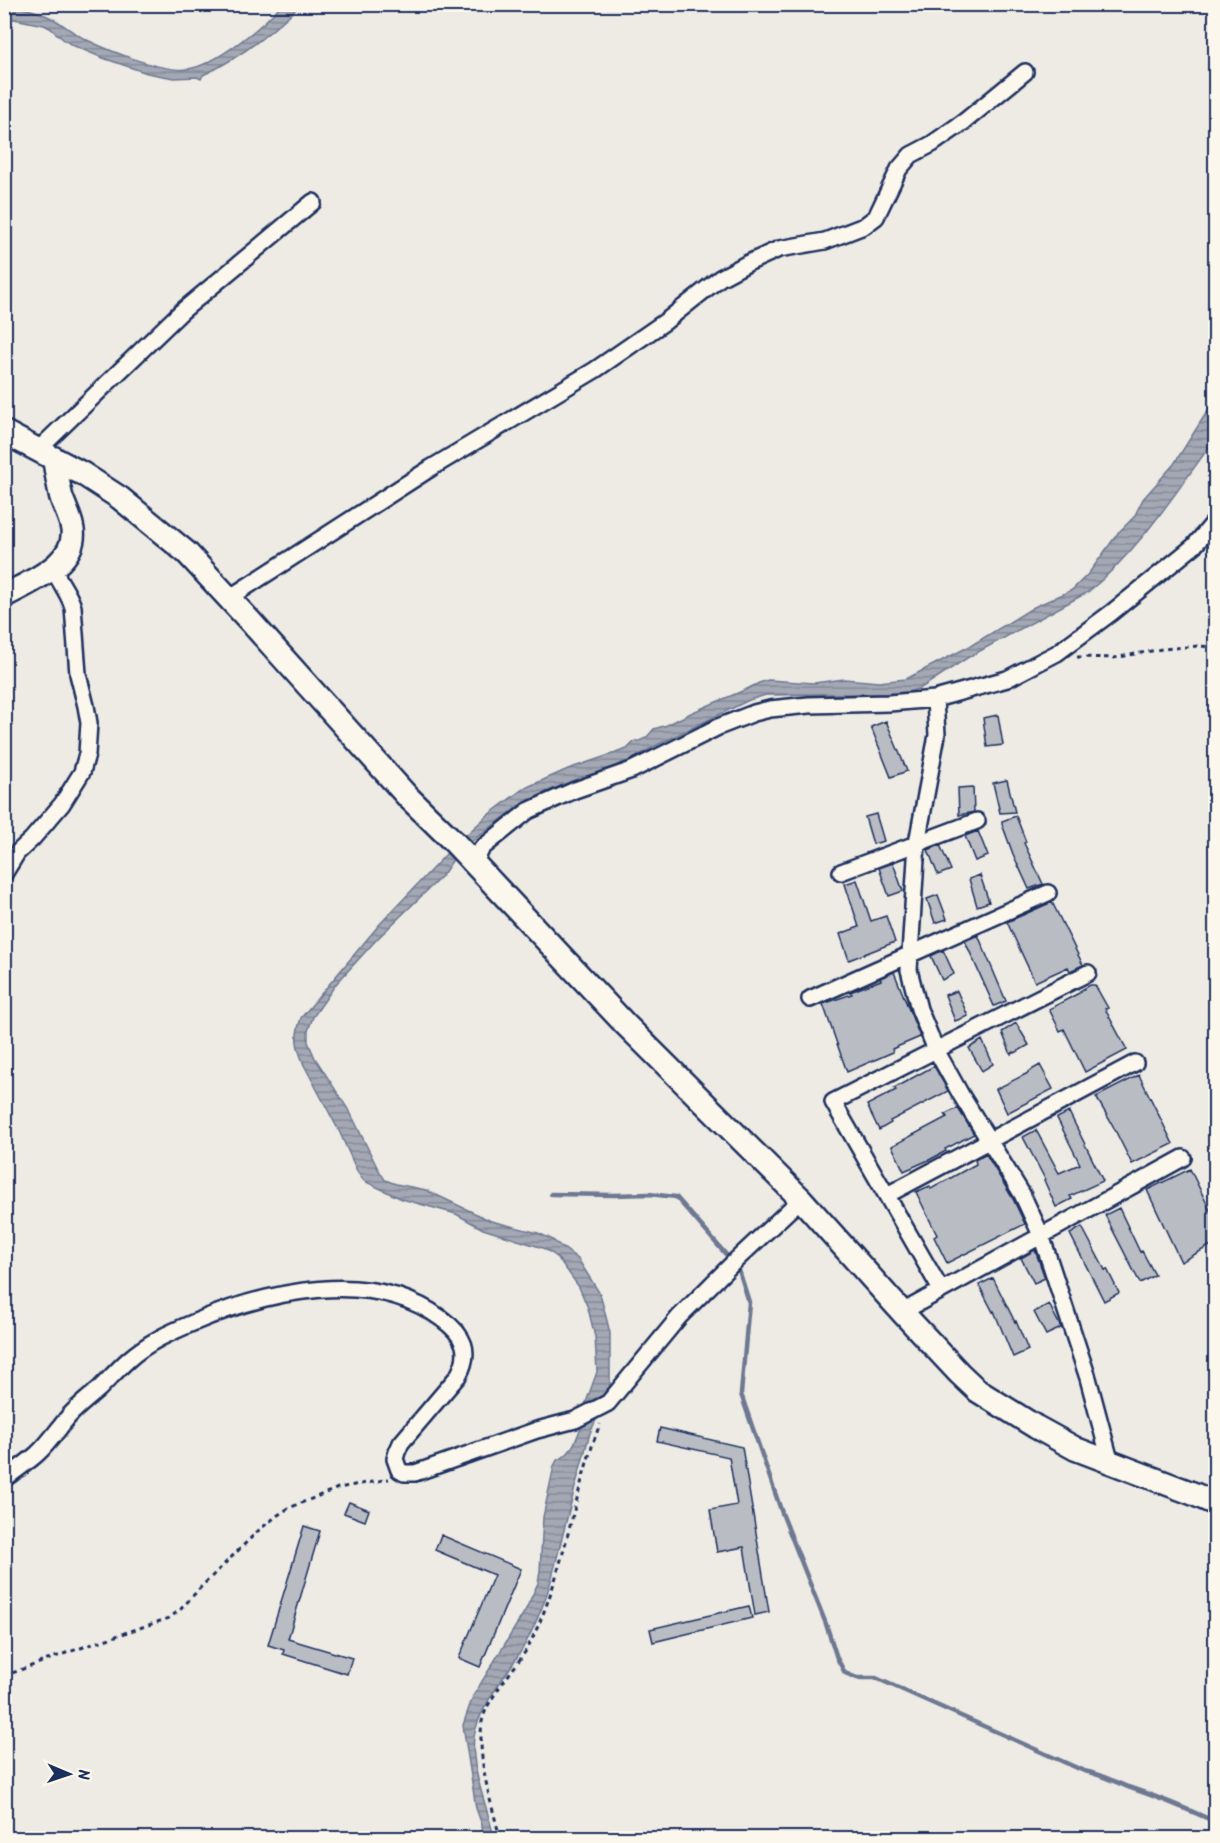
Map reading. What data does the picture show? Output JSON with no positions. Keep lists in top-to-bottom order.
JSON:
{
  "north": "right"
}
